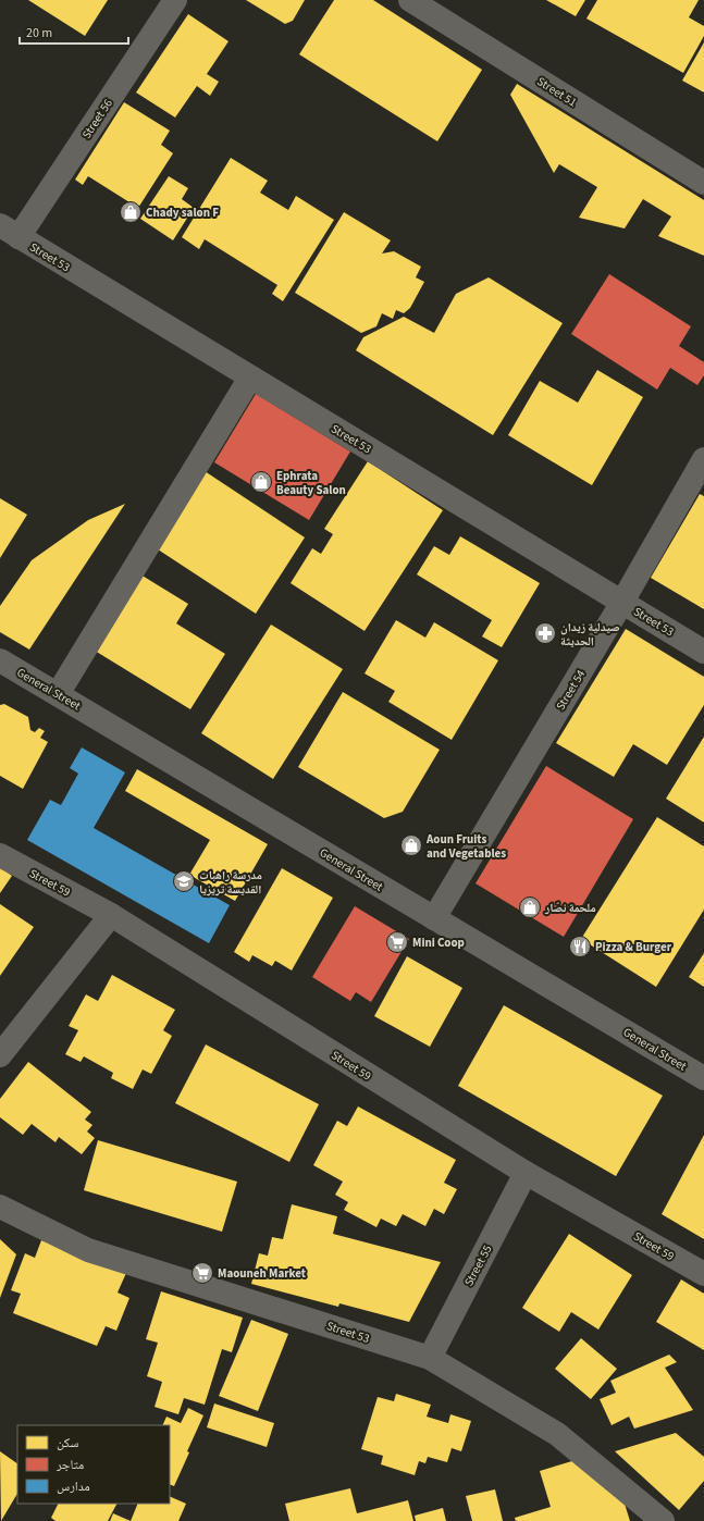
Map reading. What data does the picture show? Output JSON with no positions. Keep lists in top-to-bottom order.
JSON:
{
  "streets": {
    "street": [
      "Street 51",
      "Street 56",
      "Street 53",
      "General Street",
      "Street 54",
      "Street 59",
      "Street 55"
    ]
  },
  "crossings": [
    ["Street 56", "Street 53"],
    ["Street 53", "Street 54"],
    ["Street 53", "Street 55"],
    ["General Street", "Street 54"],
    ["Street 59", "Street 55"]
  ],
  "places": {
    "shop": [
      "Chady salon F",
      "Ephrata Beauty Salon",
      "Aoun Fruits and Vegetables",
      "ملحمة نصّار"
    ],
    "pharmacy": ["صيدلية زيدان الحديثة"],
    "school or university": ["مدرسة راهبات القديسة تريزيا"],
    "supermarket": ["Mini Coop", "Maouneh Market"],
    "restaurant": ["Pizza & Burger"]
  },
  "legend": ["سكن", "متاجر", "مدارس"],
  "scale_bar": "20 m"
}
